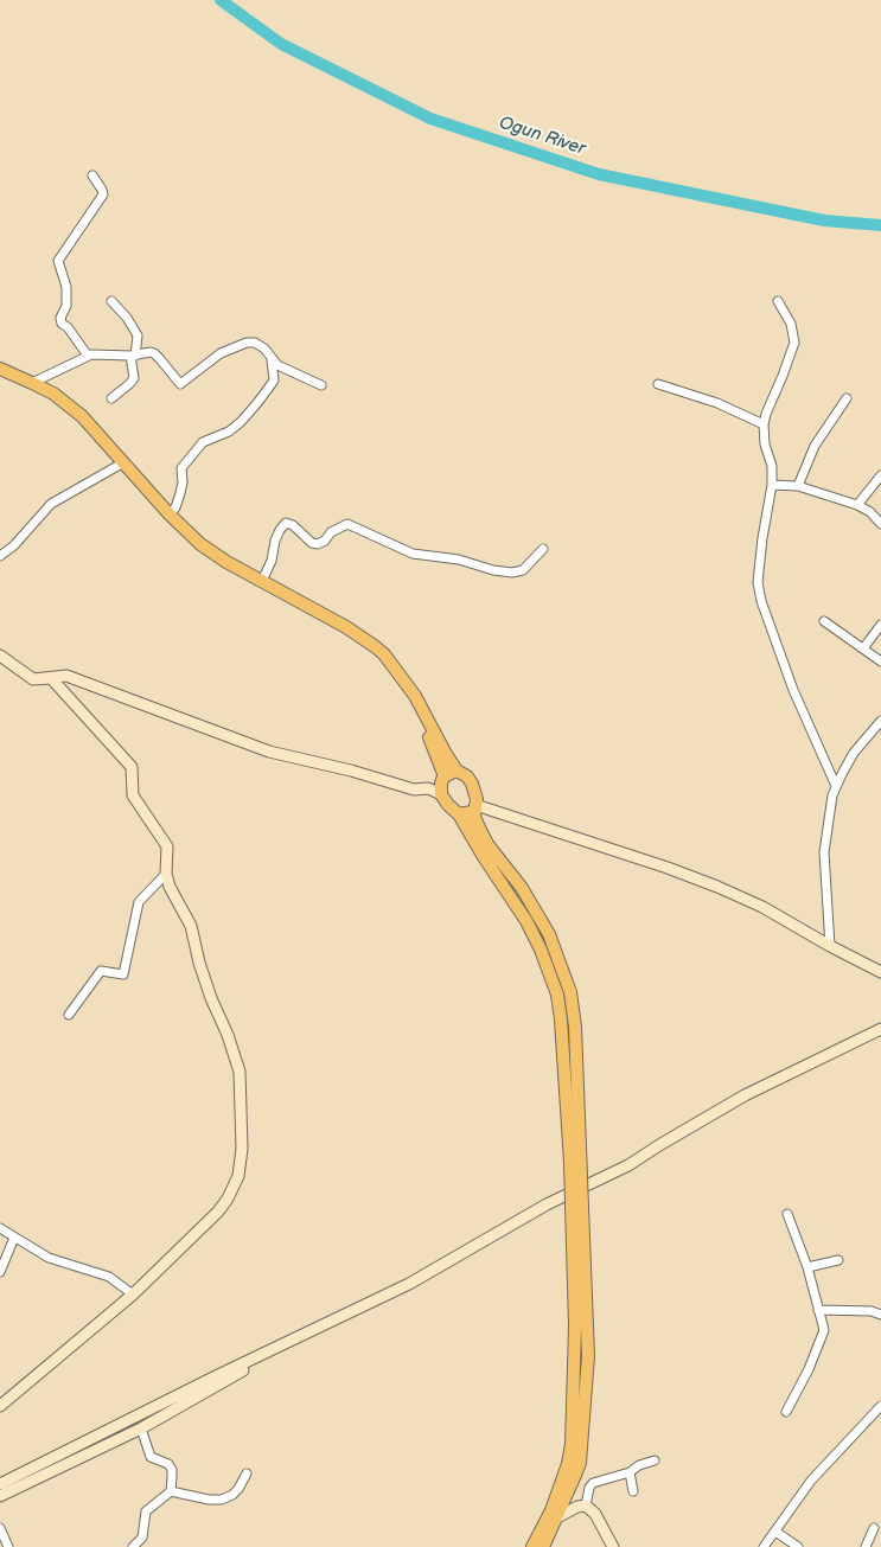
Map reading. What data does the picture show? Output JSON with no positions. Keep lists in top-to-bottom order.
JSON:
{
  "water": ["Ogun River"]
}
